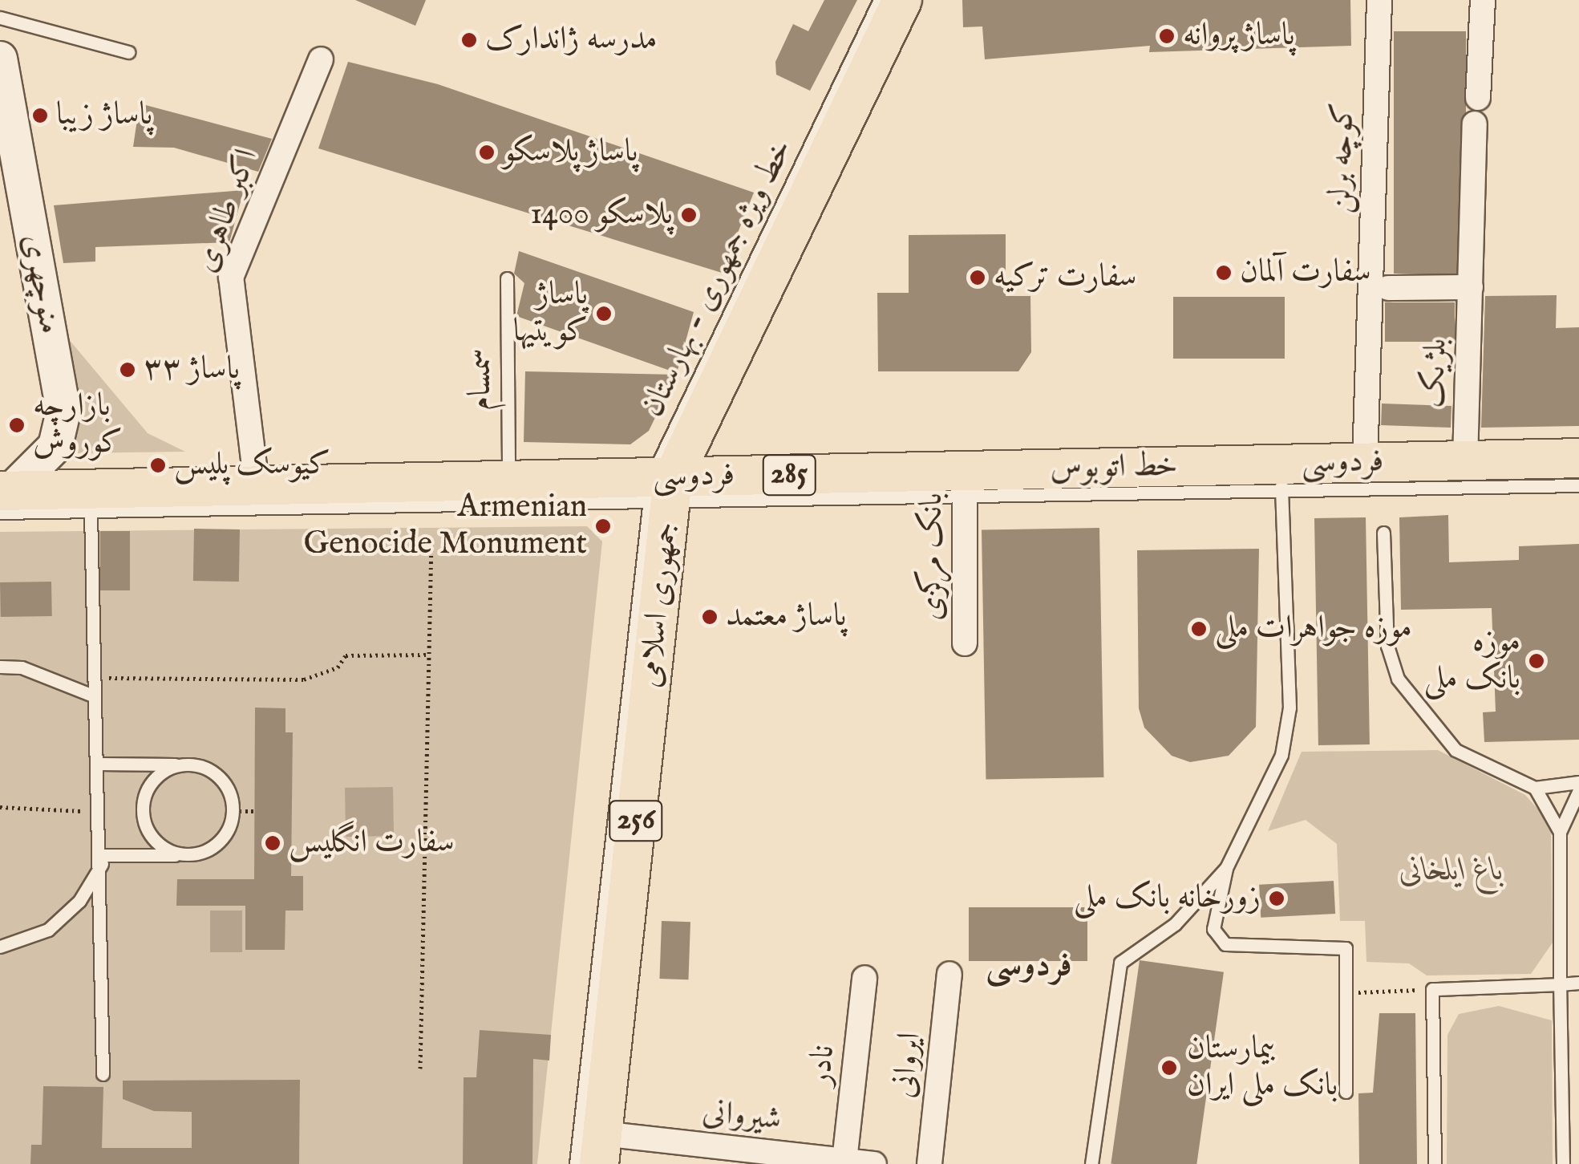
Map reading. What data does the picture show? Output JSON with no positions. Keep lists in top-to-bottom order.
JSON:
{
  "streets": {
    "main road": [
      "فردوسی",
      "285",
      "جمهوری اسلامی",
      "256"
    ],
    "street": [
      "کوچه برلن",
      "اکبر طاهری",
      "منوچهری",
      "بلژیک",
      "بانک مرکزی",
      "نادر",
      "ایروانی",
      "شیروانی"
    ],
    "lane": ["خط ویژه جمهوری - بهارستان", "سمسام"]
  },
  "crossings": [
    ["کوچه برلن", "فردوسی"],
    ["اکبر طاهری", "فردوسی"],
    ["خط ویژه جمهوری - بهارستان", "فردوسی"],
    ["خط ویژه جمهوری - بهارستان", "جمهوری اسلامی"],
    ["منوچهری", "فردوسی"],
    ["بلژیک", "فردوسی"],
    ["سمسام", "فردوسی"],
    ["فردوسی", "بانک مرکزی"],
    ["فردوسی", "جمهوری اسلامی"],
    ["جمهوری اسلامی", "شیروانی"],
    ["نادر", "شیروانی"]
  ],
  "districts": ["فردوسی"],
  "parks": ["باغ ایلخانی"],
  "places": [
    "پاساژ پروانه",
    "مدرسه ژاندارک",
    "پاساژ زیبا",
    "پاساژ پلاسکو",
    "پلاسکو 1400",
    "سفارت آلمان",
    "سفارت ترکیه",
    "پاساژ کویتیها",
    "پاساژ ۳۳",
    "بازارچه کوروش",
    "کیوسک پلیس",
    "Armenian Genocide Monument",
    "پاساژ معتمد",
    "موزه جواهرات ملی",
    "موزه بانک ملی",
    "سفارت انگلیس",
    "زورخانه بانک ملی",
    "بیمارستان بانک ملی ایران"
  ]
}
